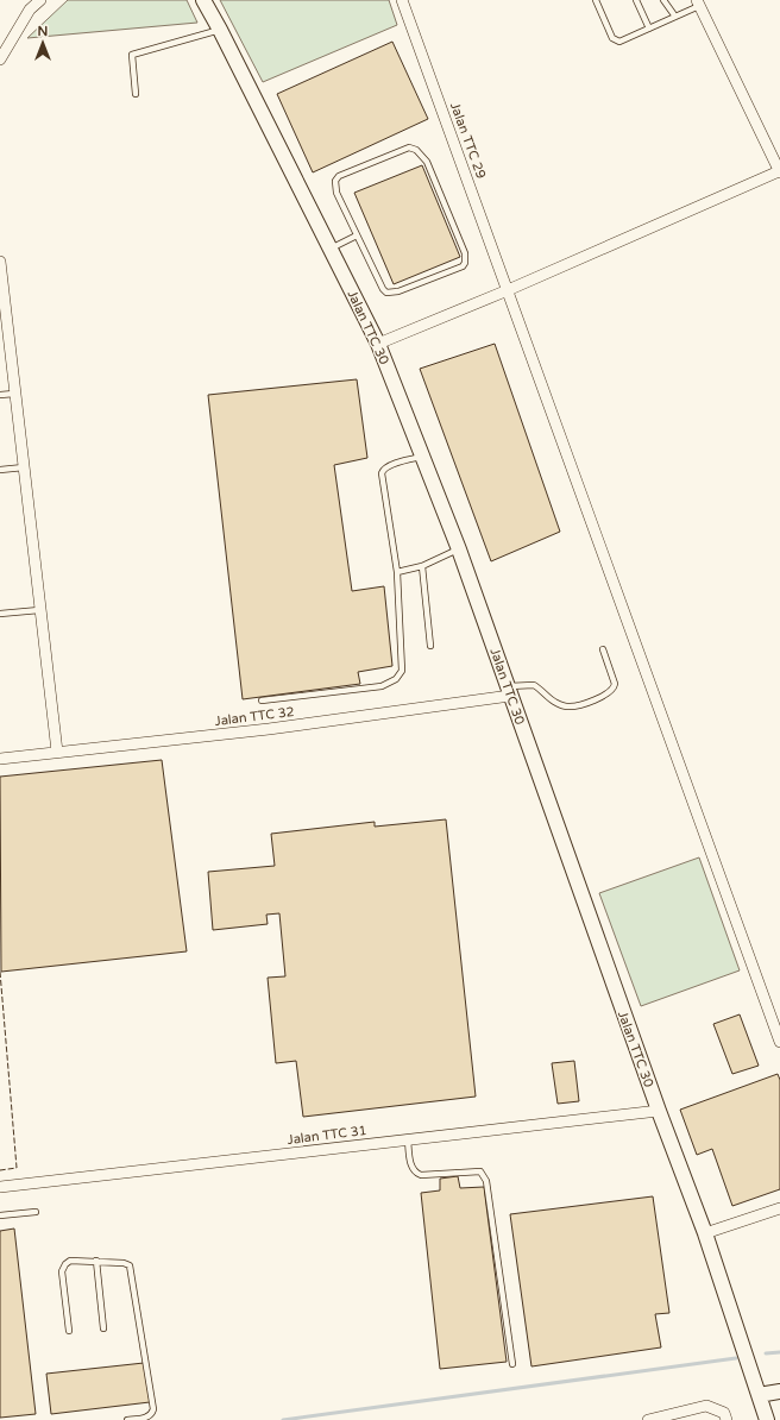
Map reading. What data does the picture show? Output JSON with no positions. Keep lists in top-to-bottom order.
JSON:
{
  "streets": {
    "street": [
      "Jalan TTC 29",
      "Jalan TTC 30",
      "Jalan TTC 32",
      "Jalan TTC 31"
    ]
  },
  "crossings": [
    ["Jalan TTC 30", "Jalan TTC 32"],
    ["Jalan TTC 30", "Jalan TTC 31"]
  ],
  "north": "top"
}
